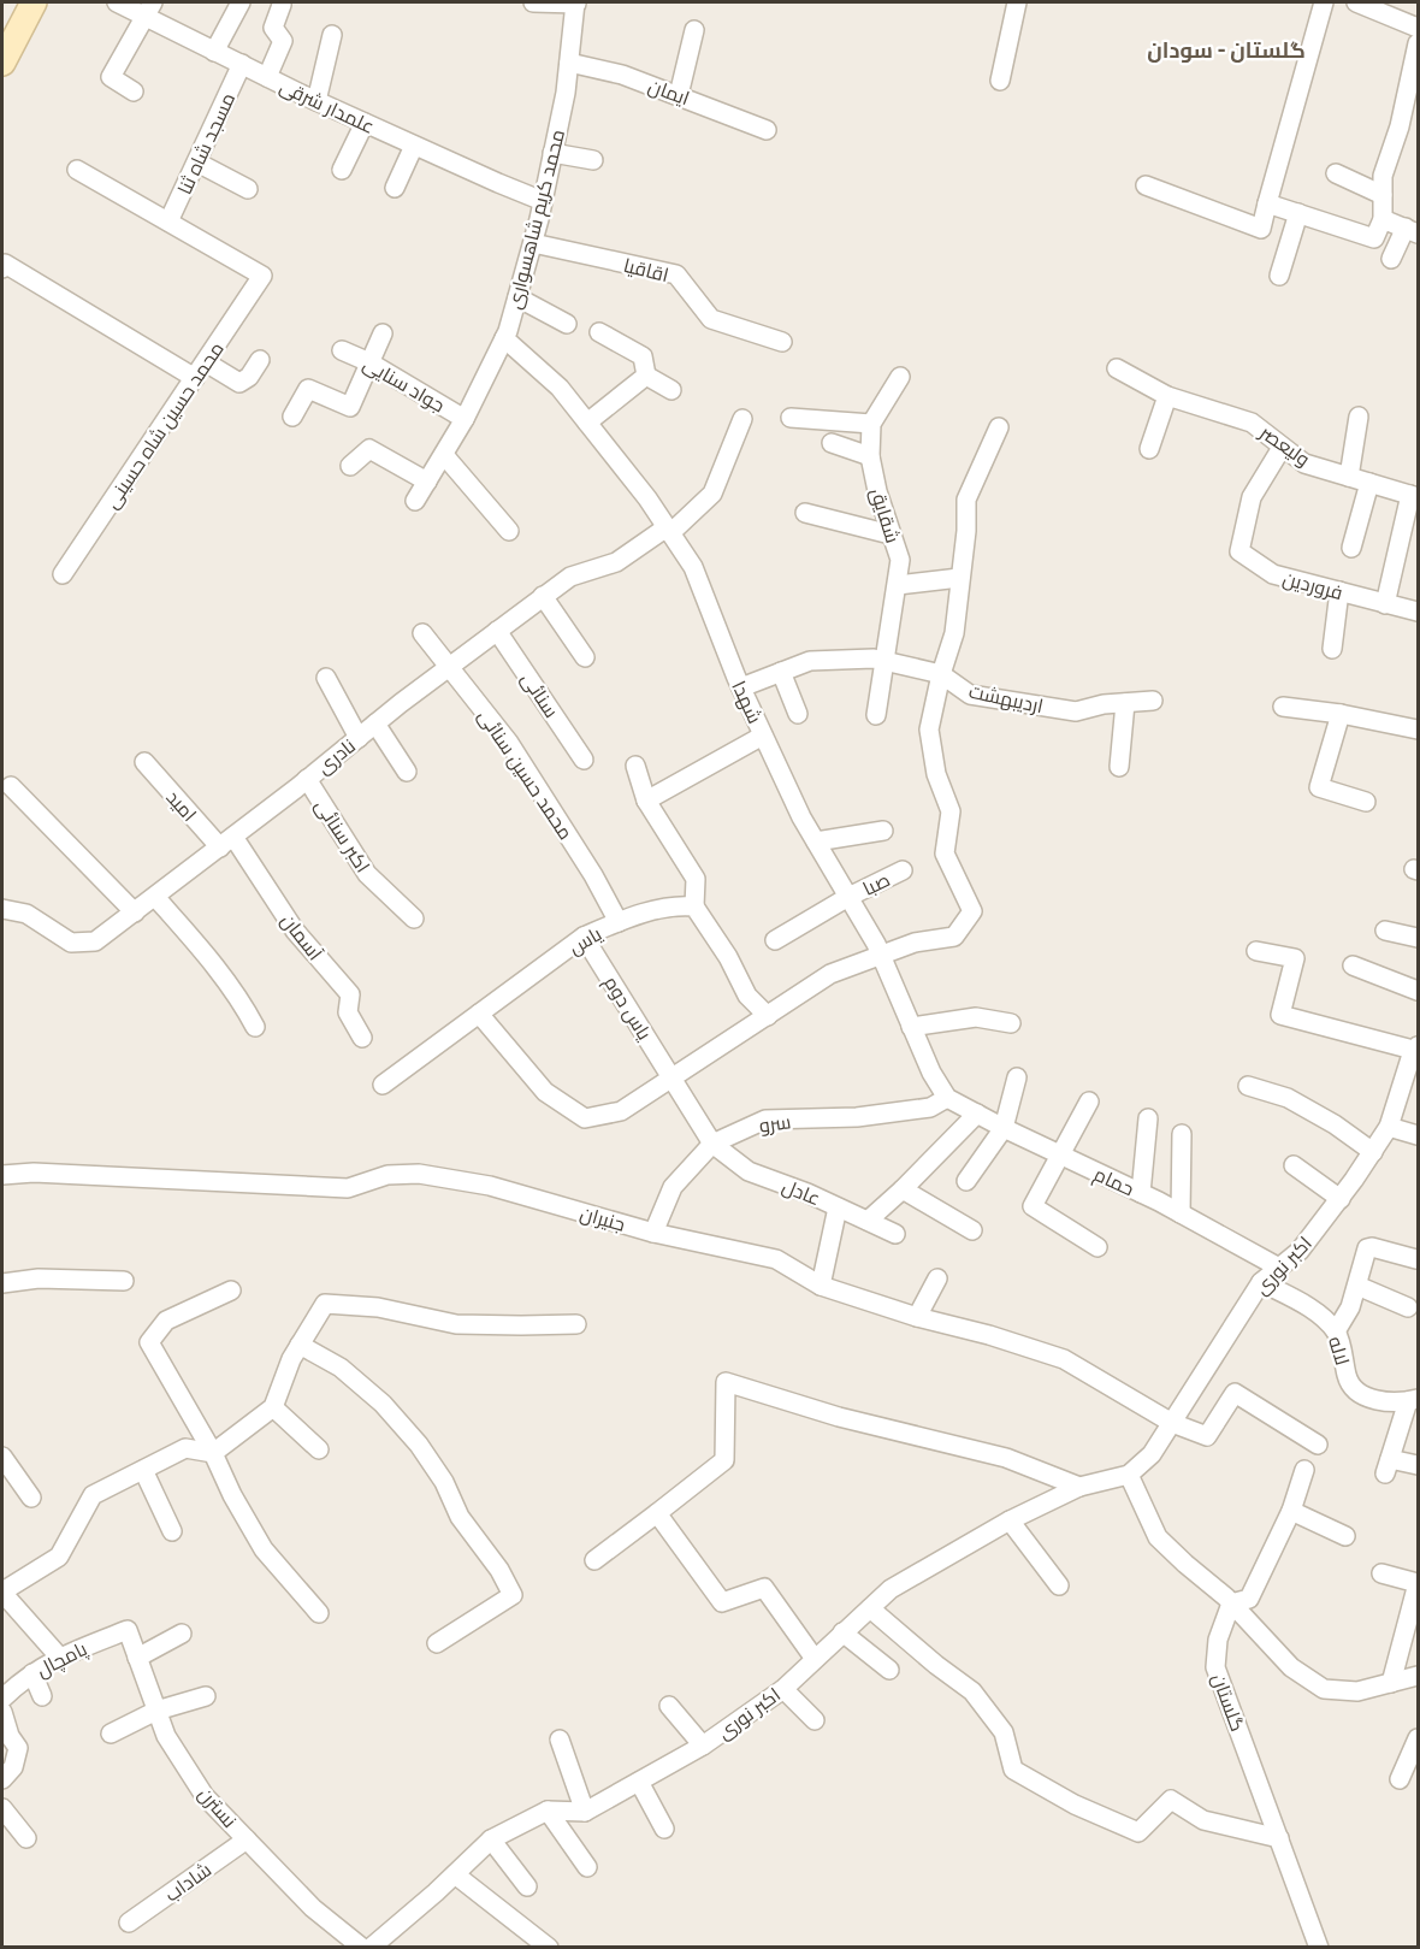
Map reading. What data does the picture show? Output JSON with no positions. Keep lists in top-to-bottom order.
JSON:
{
  "streets": {
    "street": [
      "ایمان",
      "علمدار شرقی",
      "مسجد شاه ثنا",
      "محمد کریم شاهسواری",
      "اقاقیا",
      "جواد سنایی",
      "محمد حسین شاه حسینی",
      "ولیعصر",
      "شقایق",
      "فروردین",
      "سنائی",
      "اردیبهشت",
      "شهدا",
      "نادری",
      "محمد حسین سنائی",
      "امید",
      "اکبر سنائی",
      "صبا",
      "آسمان",
      "یاس",
      "یاس دوم",
      "سرو",
      "حمام",
      "عادل",
      "جنیران",
      "اکبر نوری",
      "لاله",
      "پامچال",
      "گلستان",
      "نسترن",
      "شاداب"
    ]
  },
  "crossings": [
    ["ایمان", "محمد کریم شاهسواری"],
    ["علمدار شرقی", "مسجد شاه ثنا"],
    ["علمدار شرقی", "محمد کریم شاهسواری"],
    ["مسجد شاه ثنا", "محمد حسین شاه حسینی"],
    ["محمد کریم شاهسواری", "اقاقیا"],
    ["محمد کریم شاهسواری", "جواد سنایی"],
    ["محمد کریم شاهسواری", "شهدا"],
    ["ولیعصر", "فروردین"],
    ["شقایق", "اردیبهشت"],
    ["سنائی", "نادری"],
    ["اردیبهشت", "شهدا"],
    ["شهدا", "نادری"],
    ["شهدا", "صبا"],
    ["شهدا", "سرو"],
    ["شهدا", "حمام"],
    ["نادری", "محمد حسین سنائی"],
    ["نادری", "امید"],
    ["نادری", "اکبر سنائی"],
    ["نادری", "آسمان"],
    ["محمد حسین سنائی", "یاس"],
    ["امید", "آسمان"],
    ["یاس", "یاس دوم"],
    ["یاس دوم", "سرو"],
    ["یاس دوم", "عادل"],
    ["سرو", "حمام"],
    ["سرو", "عادل"],
    ["سرو", "جنیران"],
    ["حمام", "اکبر نوری"],
    ["جنیران", "اکبر نوری"],
    ["اکبر نوری", "لاله"],
    ["پامچال", "نسترن"],
    ["نسترن", "شاداب"]
  ],
  "districts": ["گلستان - سودان"]
}
